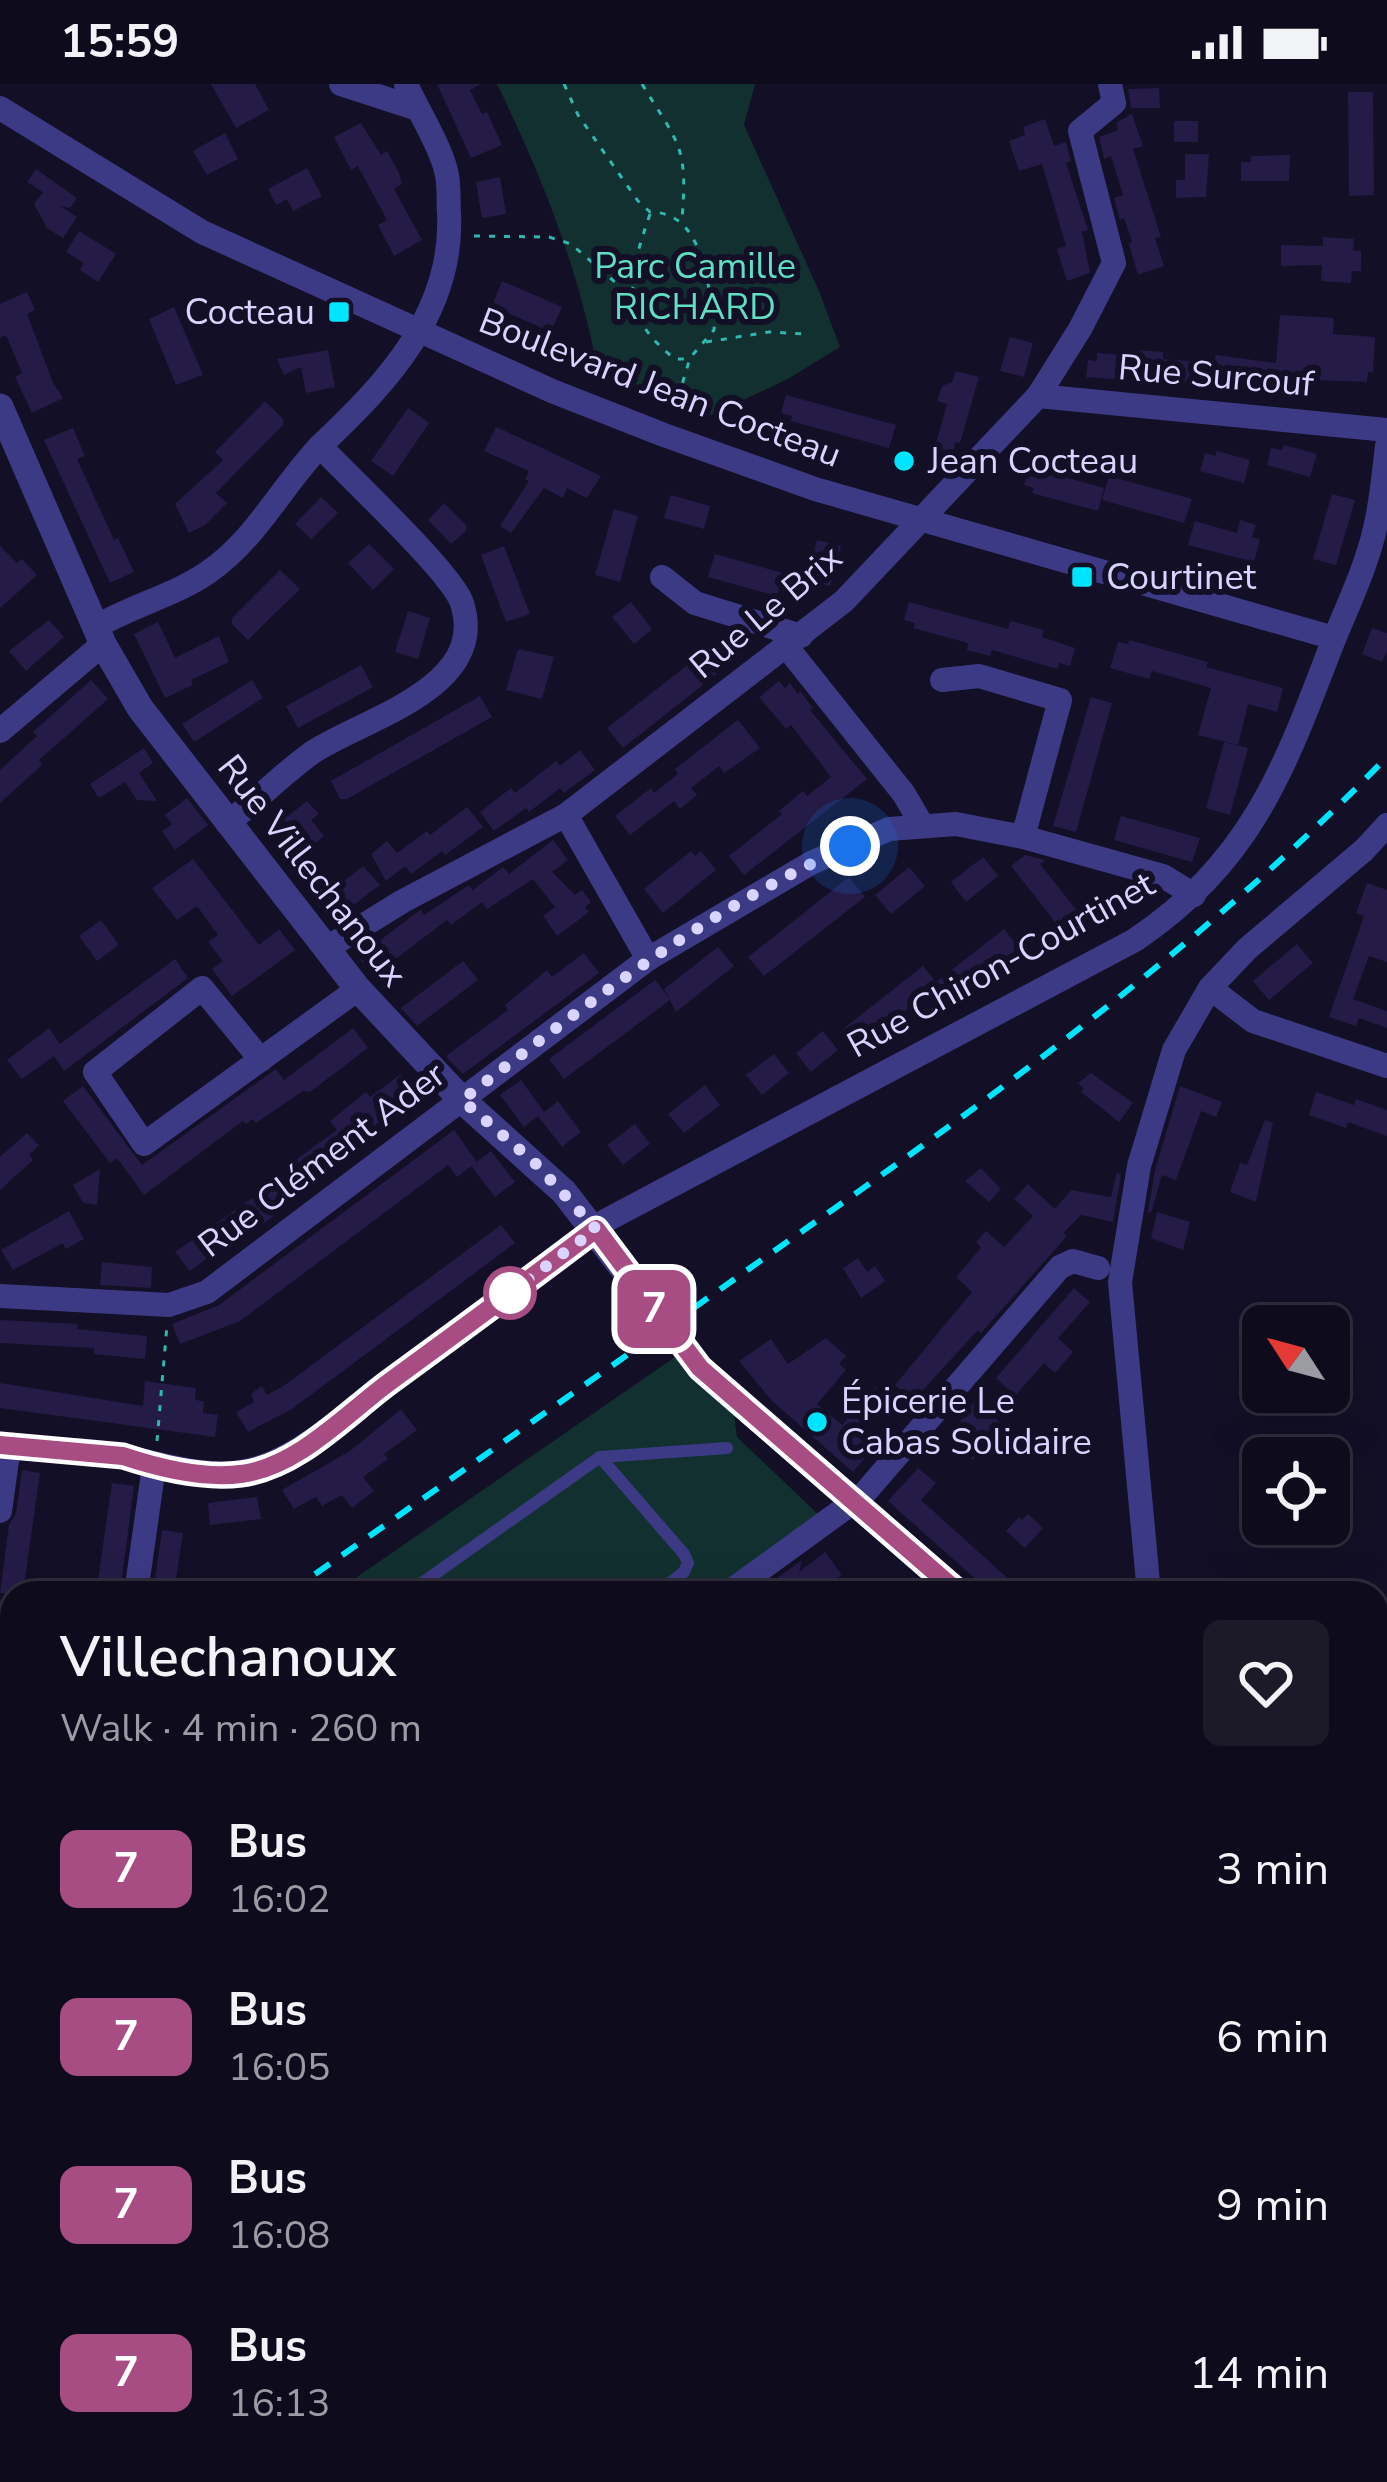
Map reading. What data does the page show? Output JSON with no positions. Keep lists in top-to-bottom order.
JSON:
{
  "streets": {
    "street": [
      "Rue Surcouf",
      "Boulevard Jean Cocteau",
      "Rue Le Brix",
      "Rue Villechanoux",
      "Rue Chiron-Courtinet",
      "Rue Clément Ader"
    ]
  },
  "crossings": [
    ["Rue Surcouf", "Rue Le Brix"],
    ["Boulevard Jean Cocteau", "Rue Le Brix"],
    ["Boulevard Jean Cocteau", "Rue Chiron-Courtinet"],
    ["Rue Le Brix", "Rue Villechanoux"],
    ["Rue Villechanoux", "Rue Chiron-Courtinet"],
    ["Rue Villechanoux", "Rue Clément Ader"],
    ["Rue Chiron-Courtinet", "Rue Clément Ader"]
  ],
  "parks": ["Parc Camille RICHARD"],
  "places": {
    "transit": ["Cocteau", "Courtinet"],
    "other": ["Jean Cocteau", "Épicerie Le Cabas Solidaire"]
  },
  "lines": ["bus line 7"],
  "north": "top left",
  "page": {
    "status": "15:59",
    "on_map": "7",
    "heading": ["Villechanoux", "Walk · 4 min · 260 m"],
    "list": [
      {
        "mark": "7",
        "name": "Bus",
        "note": "16:02",
        "value": "3 min"
      },
      {
        "mark": "7",
        "name": "Bus",
        "note": "16:05",
        "value": "6 min"
      },
      {
        "mark": "7",
        "name": "Bus",
        "note": "16:08",
        "value": "9 min"
      },
      {
        "mark": "7",
        "name": "Bus",
        "note": "16:13",
        "value": "14 min"
      }
    ]
  }
}
